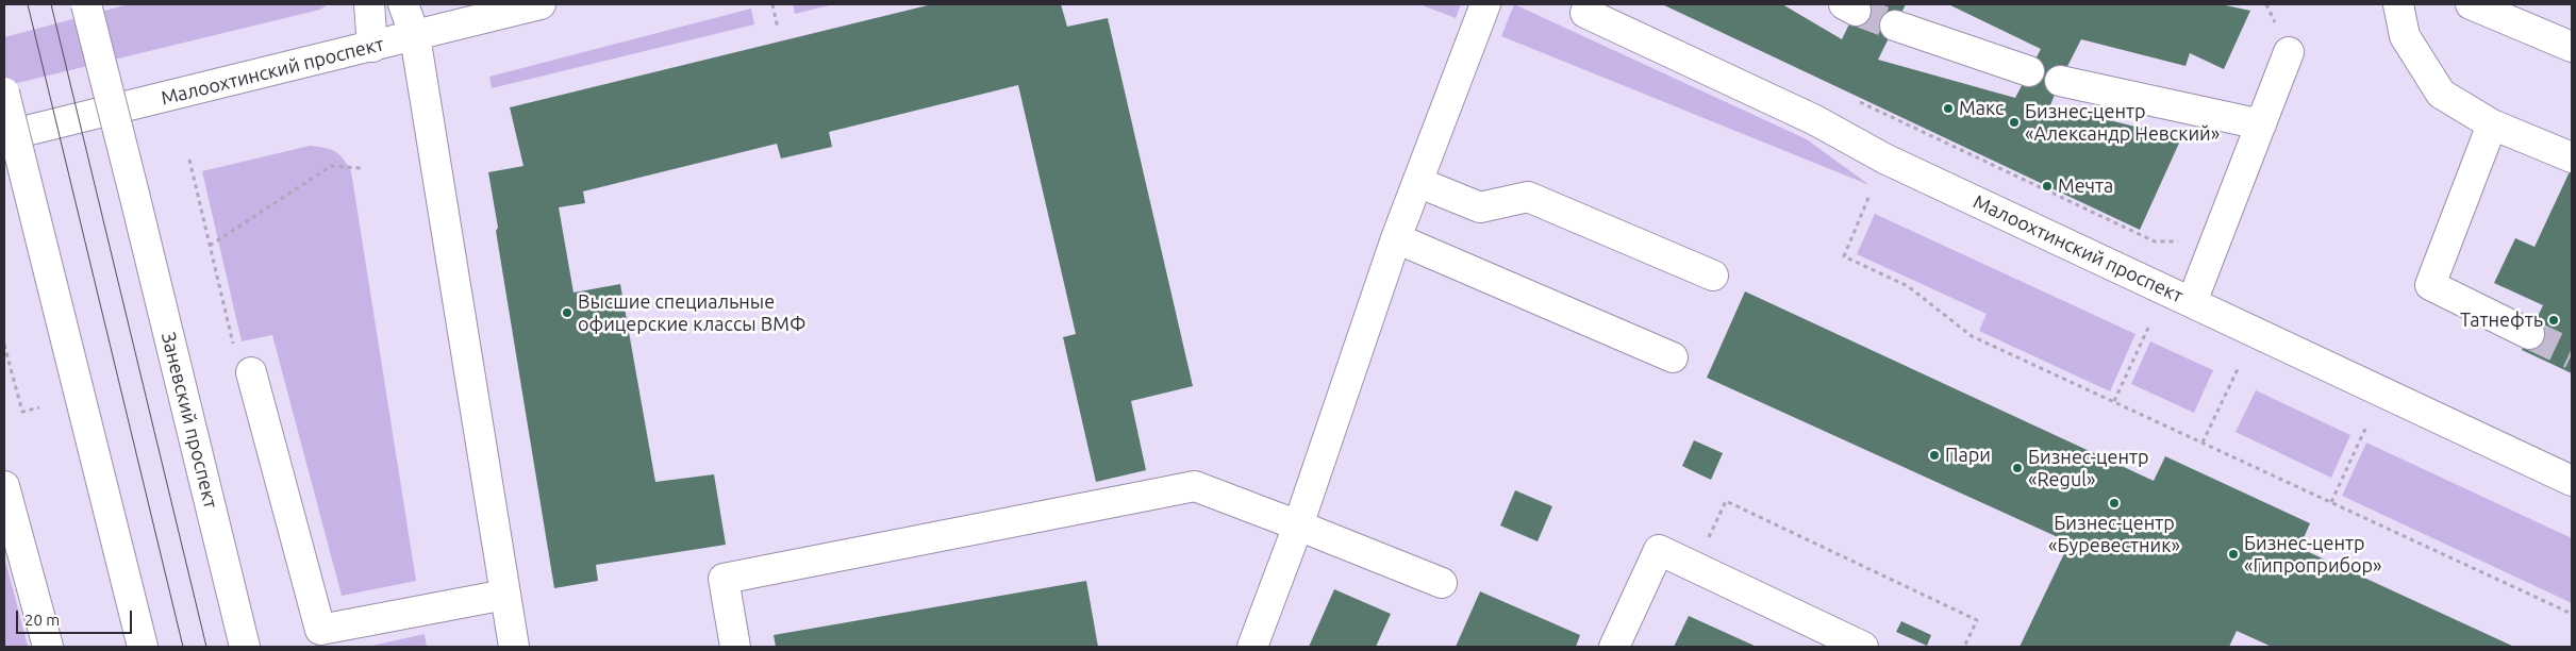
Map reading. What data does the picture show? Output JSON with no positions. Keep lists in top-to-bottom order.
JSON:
{
  "streets": {
    "main road": ["Малоохтинский проспект", "Заневский проспект"]
  },
  "places": [
    "Макс",
    "Бизнес-центр «Александр Невский»",
    "Мечта",
    "Высшие специальные офицерские классы ВМФ",
    "Татнефть",
    "Пари",
    "Бизнес-центр «Regul»",
    "Бизнес-центр «Буревестник»",
    "Бизнес-центр «Гипроприбор»"
  ],
  "scale_bar": "20 m"
}
